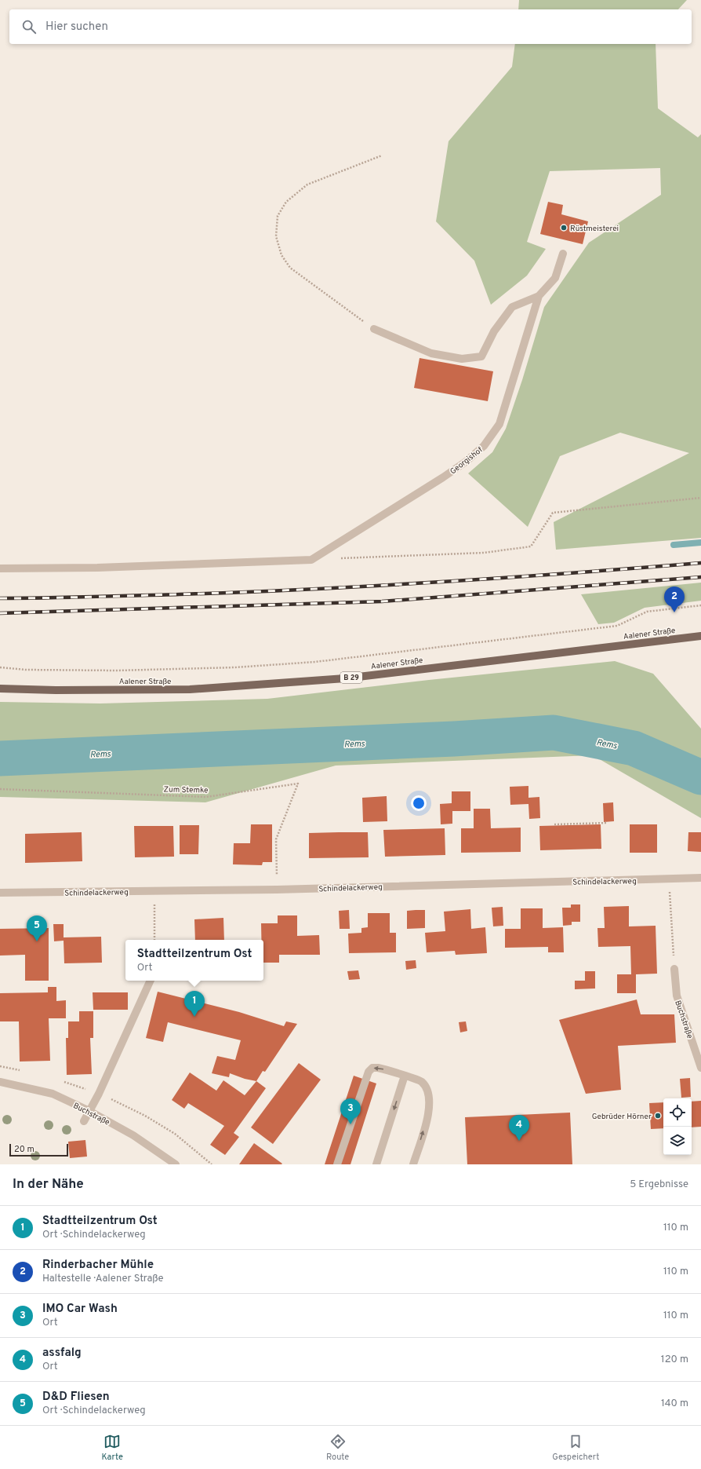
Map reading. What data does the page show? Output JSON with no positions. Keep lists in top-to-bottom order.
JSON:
{
  "streets": {
    "main road": ["Aalener Straße", "B 29"],
    "street": ["Georgishof", "Schindelackerweg", "Buchstraße"],
    "path": ["Zum Stemke"]
  },
  "crossings": [
    ["Zum Stemke", "Schindelackerweg"]
  ],
  "water": ["Rems"],
  "places": ["Rüstmeisterei", "Gebrüder Hörner"],
  "scale_bar": "20 m",
  "page": {
    "search": "Hier suchen",
    "pins": [
      "2",
      "5",
      "1",
      "3",
      "4"
    ],
    "popup": ["Stadtteilzentrum Ost", "Ort"],
    "scale": "20 m",
    "heading": ["In der Nähe", "5 Ergebnisse"],
    "list": [
      {
        "mark": "1",
        "name": "Stadtteilzentrum Ost",
        "note": "Ort · Schindelackerweg",
        "value": "110 m"
      },
      {
        "mark": "2",
        "name": "Rinderbacher Mühle",
        "note": "Haltestelle · Aalener Straße",
        "value": "110 m"
      },
      {
        "mark": "3",
        "name": "IMO Car Wash",
        "note": "Ort",
        "value": "110 m"
      },
      {
        "mark": "4",
        "name": "assfalg",
        "note": "Ort",
        "value": "120 m"
      },
      {
        "mark": "5",
        "name": "D&D Fliesen",
        "note": "Ort · Schindelackerweg",
        "value": "140 m"
      }
    ],
    "nav": ["Karte", "Route", "Gespeichert"]
  }
}
